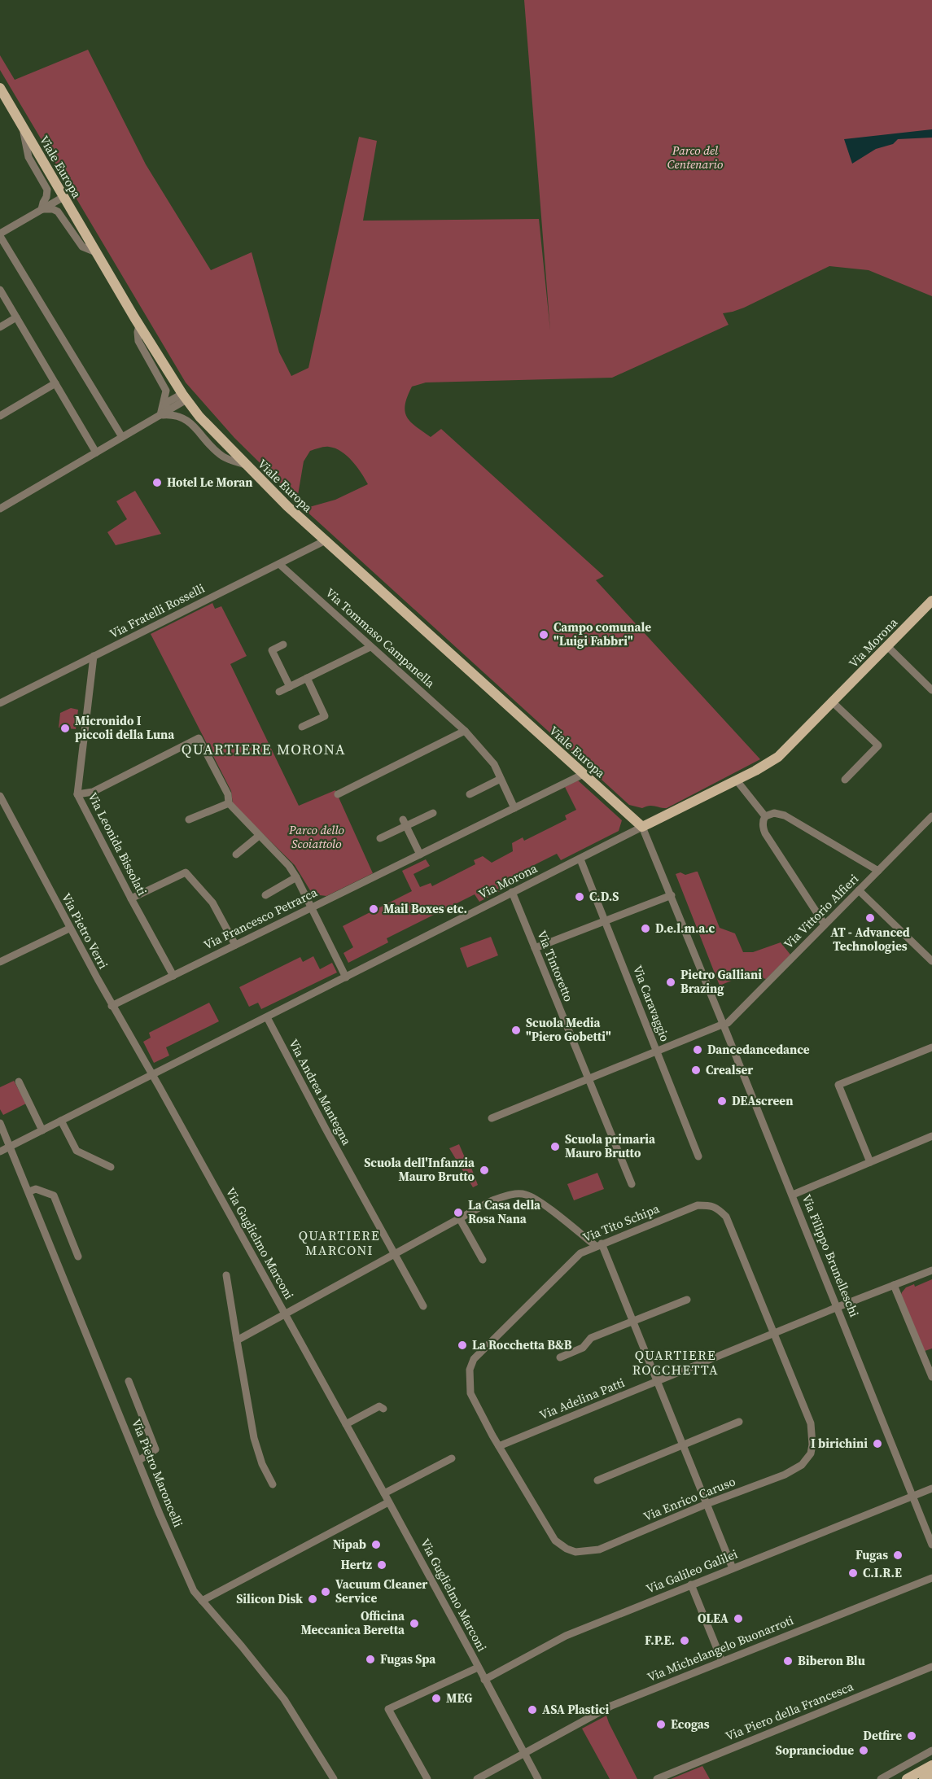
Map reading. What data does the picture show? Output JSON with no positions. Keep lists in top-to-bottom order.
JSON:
{
  "streets": {
    "main road": ["Viale Europa", "Via Morona"],
    "street": [
      "Via Fratelli Rosselli",
      "Via Tommaso Campanella",
      "Via Leonida Bissolati",
      "Via Vittorio Alfieri",
      "Via Francesco Petrarca",
      "Via Pietro Verri",
      "Via Tintoretto",
      "Via Caravaggio",
      "Via Andrea Mantegna",
      "Via Tito Schipa",
      "Via Guglielmo Marconi",
      "Via Filippo Brunelleschi",
      "Via Adelina Patti",
      "Via Pietro Maroncelli",
      "Via Enrico Caruso",
      "Via Galileo Galilei",
      "Via Michelangelo Buonarroti",
      "Via Piero della Francesca"
    ]
  },
  "crossings": [
    ["Viale Europa", "Via Fratelli Rosselli"],
    ["Viale Europa", "Via Morona"],
    ["Viale Europa", "Via Francesco Petrarca"],
    ["Viale Europa", "Via Filippo Brunelleschi"],
    ["Via Fratelli Rosselli", "Via Tommaso Campanella"],
    ["Via Fratelli Rosselli", "Via Leonida Bissolati"],
    ["Via Tommaso Campanella", "Via Francesco Petrarca"],
    ["Via Morona", "Via Pietro Verri"],
    ["Via Morona", "Via Tintoretto"],
    ["Via Morona", "Via Caravaggio"],
    ["Via Morona", "Via Andrea Mantegna"],
    ["Via Morona", "Via Guglielmo Marconi"],
    ["Via Morona", "Via Filippo Brunelleschi"],
    ["Via Morona", "Via Pietro Maroncelli"],
    ["Via Leonida Bissolati", "Via Francesco Petrarca"],
    ["Via Vittorio Alfieri", "Via Filippo Brunelleschi"],
    ["Via Francesco Petrarca", "Via Pietro Verri"],
    ["Via Pietro Verri", "Via Guglielmo Marconi"],
    ["Via Tito Schipa", "Via Adelina Patti"],
    ["Via Tito Schipa", "Via Enrico Caruso"],
    ["Via Guglielmo Marconi", "Via Galileo Galilei"],
    ["Via Guglielmo Marconi", "Via Michelangelo Buonarroti"],
    ["Via Filippo Brunelleschi", "Via Adelina Patti"],
    ["Via Filippo Brunelleschi", "Via Galileo Galilei"],
    ["Via Adelina Patti", "Via Enrico Caruso"]
  ],
  "districts": ["QUARTIERE MORONA", "QUARTIERE MARCONI", "QUARTIERE ROCCHETTA"],
  "parks": ["Parco del Centenario", "Parco dello Scoiattolo"],
  "places": [
    "Hotel Le Moran",
    "Campo comunale \"Luigi Fabbri\"",
    "Micronido I piccoli della Luna",
    "C.D.S",
    "Mail Boxes etc.",
    "AT - Advanced Technologies",
    "D.e.l.m.a.c",
    "Pietro Galliani Brazing",
    "Scuola Media \"Piero Gobetti\"",
    "Dancedancedance",
    "Crealser",
    "DEAscreen",
    "Scuola primaria Mauro Brutto",
    "Scuola dell'Infanzia Mauro Brutto",
    "La Casa della Rosa Nana",
    "La Rocchetta B&B",
    "I birichini",
    "Nipab",
    "Fugas",
    "Hertz",
    "C.I.R.E",
    "Vacuum Cleaner Service",
    "Silicon Disk",
    "OLEA",
    "Officina Meccanica Beretta",
    "F.P.E.",
    "Fugas Spa",
    "Biberon Blu",
    "MEG",
    "ASA Plastici",
    "Ecogas",
    "Detfire",
    "Sopranciodue"
  ]
}
